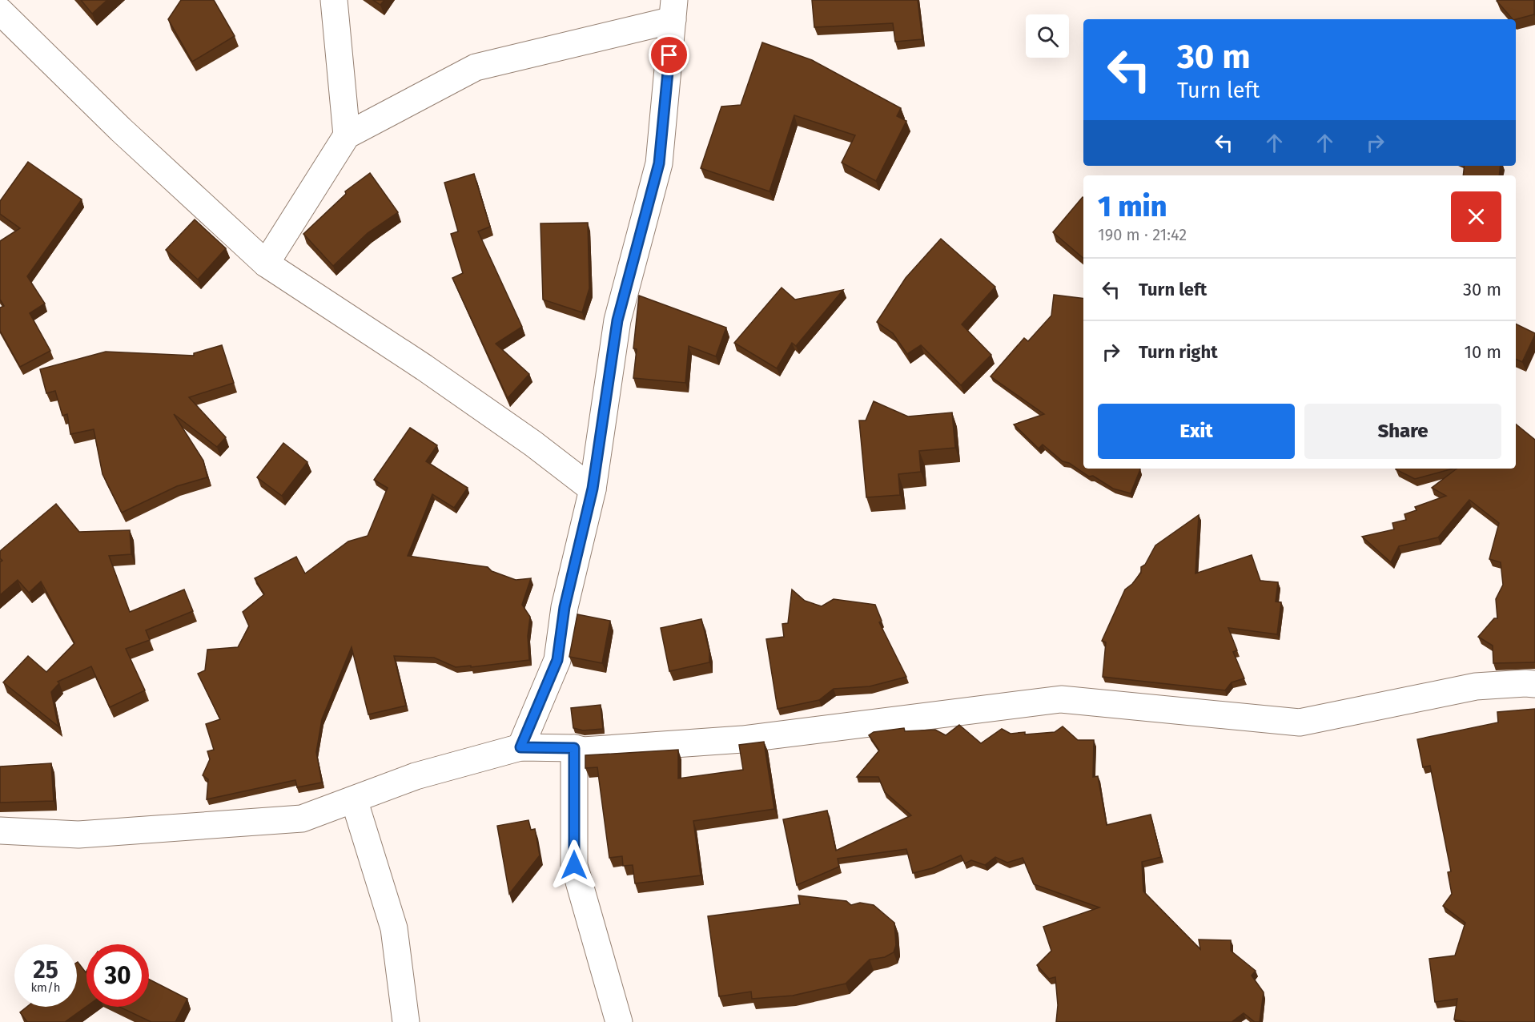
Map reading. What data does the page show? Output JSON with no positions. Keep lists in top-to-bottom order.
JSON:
{
  "page": {
    "turn": ["30 m", "Turn left"],
    "heading": ["1 min", "190 m · 21:42"],
    "list": [
      {
        "name": "Turn left",
        "value": "30 m"
      },
      {
        "name": "Turn right",
        "value": "10 m"
      }
    ],
    "buttons": ["Exit", "Share"],
    "speed": "25 km/h",
    "limit": "30"
  }
}
